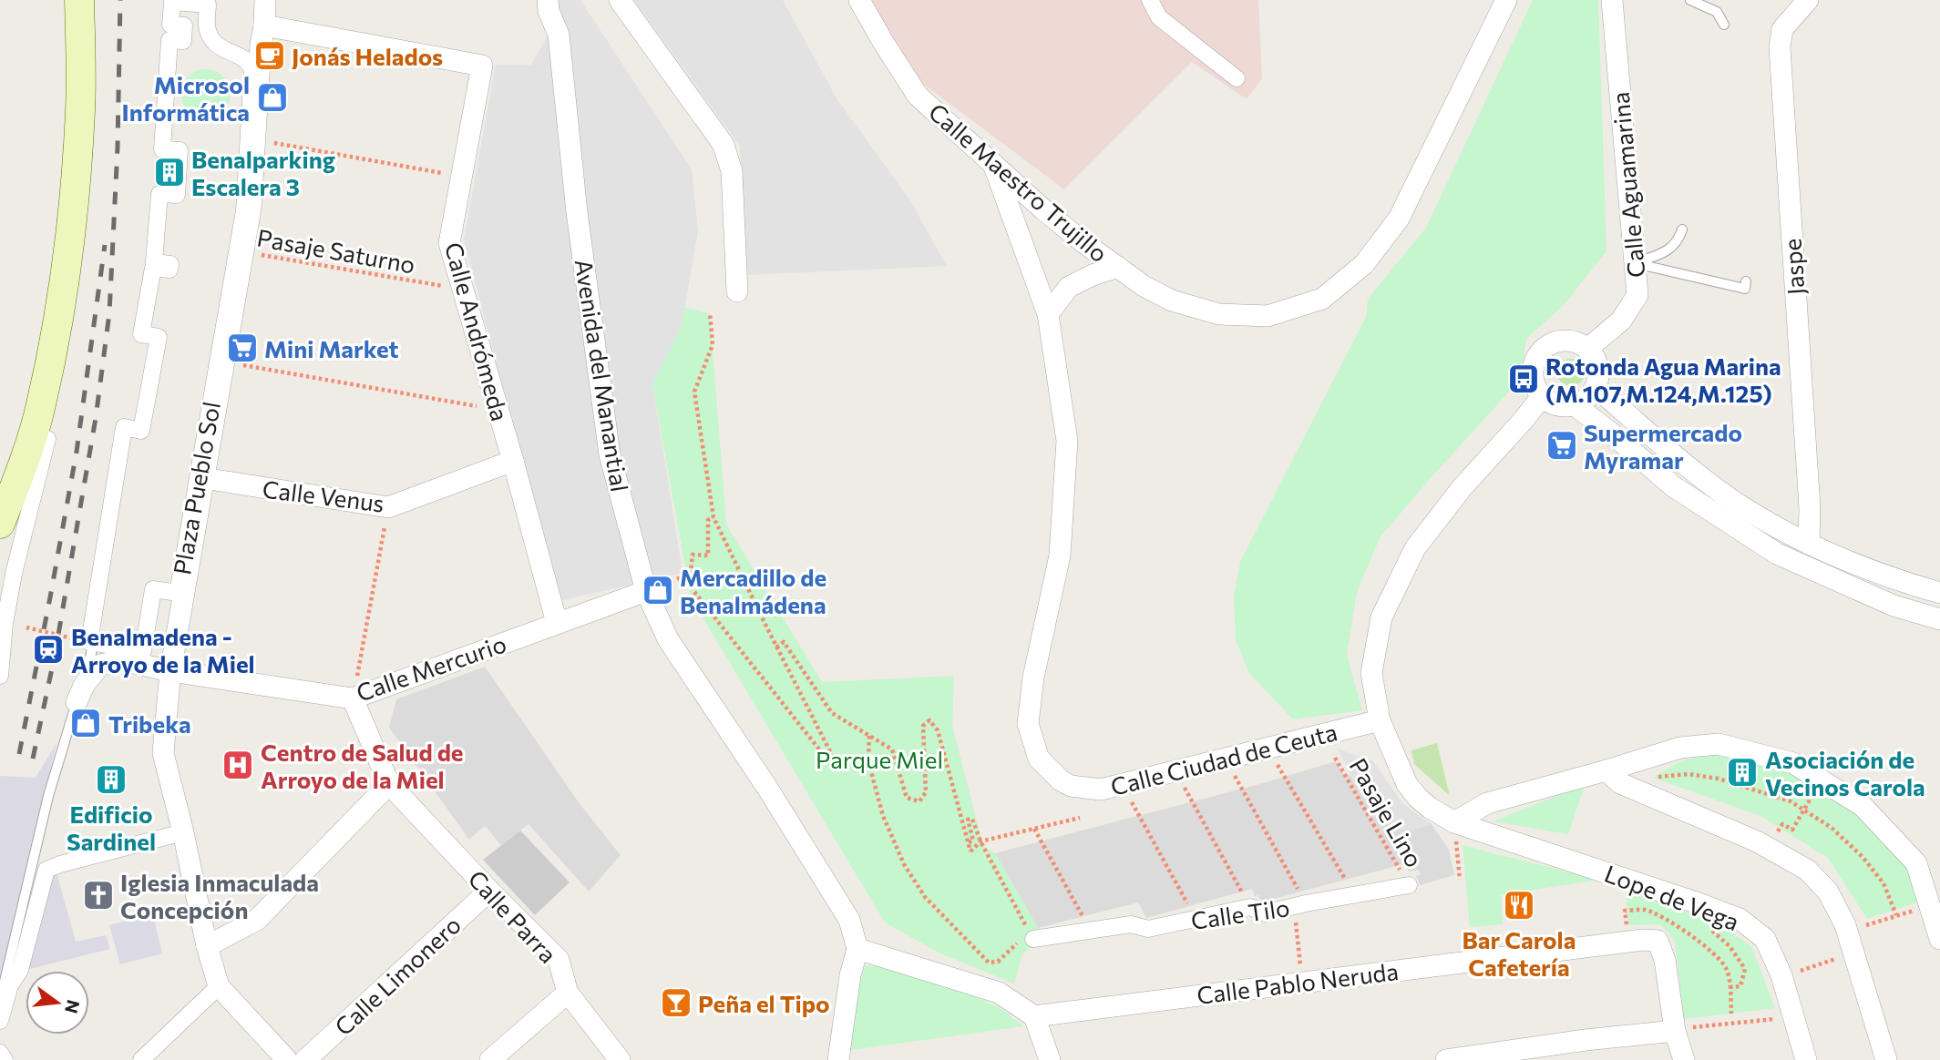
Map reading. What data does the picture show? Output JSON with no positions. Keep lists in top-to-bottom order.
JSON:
{
  "streets": {
    "street": [
      "Calle Maestro Trujillo",
      "Calle Aguamarina",
      "Jaspe",
      "Calle Andrómeda",
      "Avenida del Manantial",
      "Plaza Pueblo Sol",
      "Calle Venus",
      "Calle Mercurio",
      "Calle Ciudad de Ceuta",
      "Lope de Vega",
      "Calle Tilo",
      "Calle Parra",
      "Calle Limonero",
      "Calle Pablo Neruda"
    ],
    "path": ["Pasaje Saturno", "Pasaje Lino"]
  },
  "crossings": [
    ["Calle Maestro Trujillo", "Calle Ciudad de Ceuta"],
    ["Pasaje Saturno", "Calle Andrómeda"],
    ["Calle Andrómeda", "Calle Venus"],
    ["Calle Andrómeda", "Calle Mercurio"],
    ["Avenida del Manantial", "Calle Mercurio"],
    ["Pasaje Lino", "Calle Tilo"],
    ["Calle Parra", "Calle Limonero"]
  ],
  "parks": ["Parque Miel"],
  "places": {
    "cafe": ["Jonás Helados"],
    "shop": ["Microsol Informática", "Mercadillo de Benalmádena", "Tribeka"],
    "building": ["Benalparking Escalera 3", "Asociación de Vecinos Carola", "Edificio Sardinel"],
    "supermarket": ["Mini Market", "Supermercado Myramar"],
    "bus stop": ["Rotonda Agua Marina (M.107,M.124,M.125)"],
    "station": ["Benalmadena - Arroyo de la Miel"],
    "hospital": ["Centro de Salud de Arroyo de la Miel"],
    "church": ["Iglesia Inmaculada Concepción"],
    "restaurant": ["Bar Carola Cafetería"],
    "bar": ["Peña el Tipo"]
  },
  "north": "right"
}
